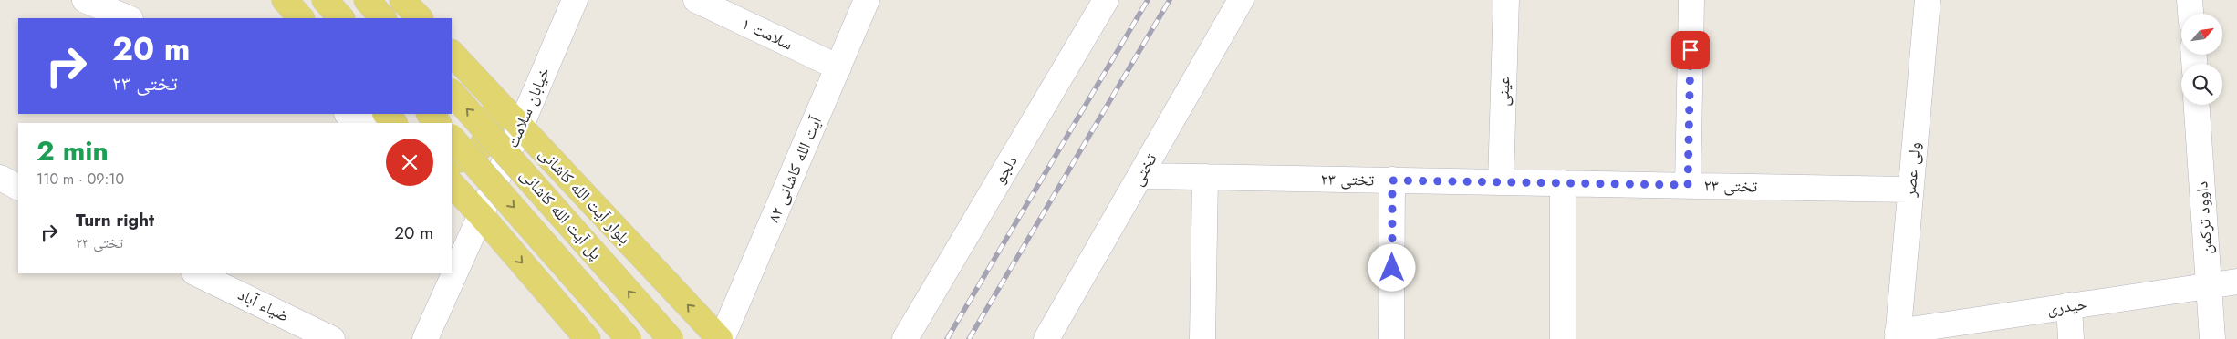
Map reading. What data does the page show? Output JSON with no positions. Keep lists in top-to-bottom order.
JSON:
{
  "streets": {
    "main road": ["بلوار آیت الله کاشانی", "پل آیت الله کاشانی"],
    "street": [
      "سلامت ۱",
      "عینی",
      "خیابان سلامت",
      "آیت الله کاشانی ۸۲",
      "دلجو",
      "تختی",
      "ولی عصر",
      "تختی ۲۳",
      "داوود ترکمن",
      "ضیاء آباد",
      "حیدری"
    ]
  },
  "crossings": [
    ["سلامت ۱", "آیت الله کاشانی ۸۲"],
    ["عینی", "تختی ۲۳"],
    ["خیابان سلامت", "بلوار آیت الله کاشانی"],
    ["آیت الله کاشانی ۸۲", "بلوار آیت الله کاشانی"],
    ["تختی", "تختی ۲۳"],
    ["ولی عصر", "تختی ۲۳"],
    ["ولی عصر", "حیدری"],
    ["داوود ترکمن", "حیدری"]
  ],
  "north": "top right",
  "page": {
    "turn": ["20 m", "تختی ۲۳"],
    "heading": ["2 min", "110 m · 09:10"],
    "list": [
      {
        "name": "Turn right",
        "note": "تختی ۲۳",
        "value": "20 m"
      }
    ]
  }
}
